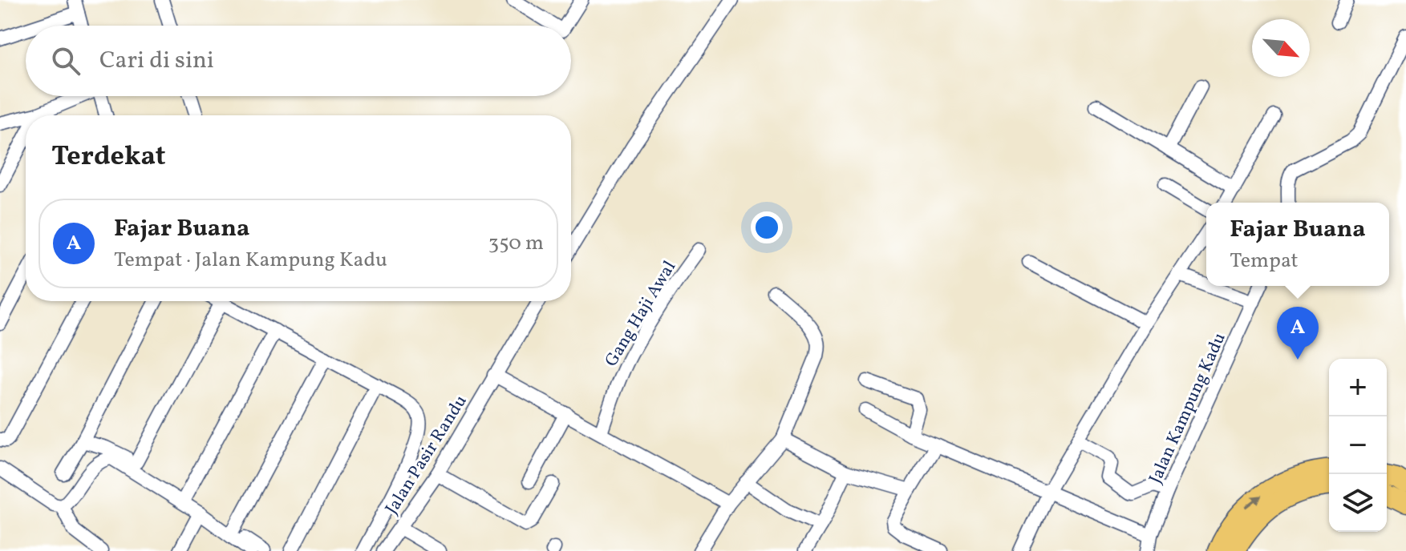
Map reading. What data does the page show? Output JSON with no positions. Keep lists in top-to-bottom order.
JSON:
{
  "streets": {
    "street": ["Gang Haji Awal", "Jalan Kampung Kadu", "Jalan Pasir Randu"]
  },
  "north": "bottom right",
  "page": {
    "search": "Cari di sini",
    "heading": "Terdekat",
    "list": [
      {
        "mark": "A",
        "name": "Fajar Buana",
        "note": "Tempat · Jalan Kampung Kadu",
        "value": "350 m"
      }
    ],
    "popup": ["Fajar Buana", "Tempat"],
    "pins": "A",
    "map_buttons": ["+", "−"]
  }
}
